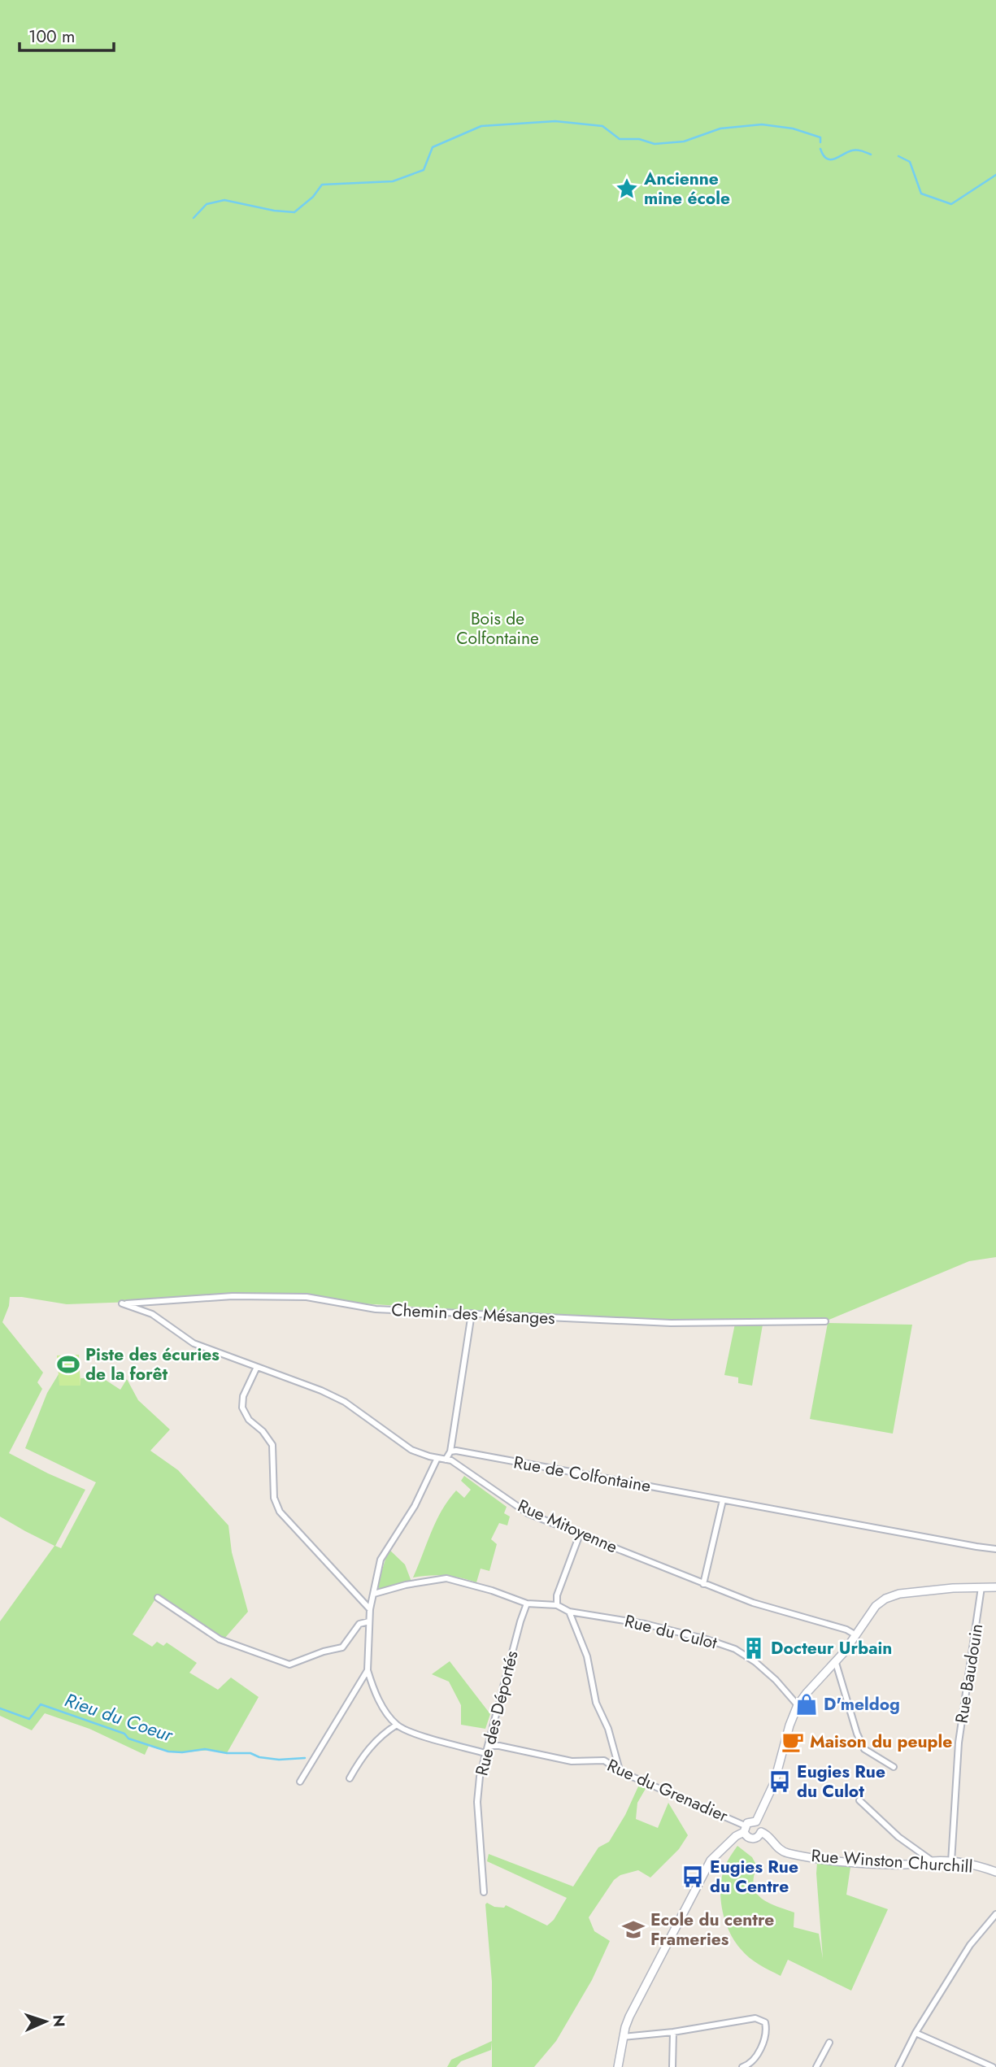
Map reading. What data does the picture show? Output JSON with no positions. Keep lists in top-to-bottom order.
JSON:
{
  "streets": {
    "street": [
      "Chemin des Mésanges",
      "Rue de Colfontaine",
      "Rue Mitoyenne",
      "Rue du Culot",
      "Rue Baudouin",
      "Rue des Déportés",
      "Rue du Grenadier",
      "Rue Winston Churchill"
    ]
  },
  "crossings": [
    ["Chemin des Mésanges", "Rue Mitoyenne"],
    ["Rue Baudouin", "Rue Winston Churchill"],
    ["Rue des Déportés", "Rue du Grenadier"],
    ["Rue du Grenadier", "Rue Winston Churchill"]
  ],
  "water": ["Rieu du Coeur"],
  "parks": ["Bois de Colfontaine"],
  "places": {
    "place": ["Ancienne mine école"],
    "sports": ["Piste des écuries de la forêt"],
    "building": ["Docteur Urbain"],
    "shop": ["D'meldog"],
    "cafe": ["Maison du peuple"],
    "bus stop": ["Eugies Rue du Culot", "Eugies Rue du Centre"],
    "school or university": ["Ecole du centre Frameries"]
  },
  "scale_bar": "100 m",
  "north": "right"
}
